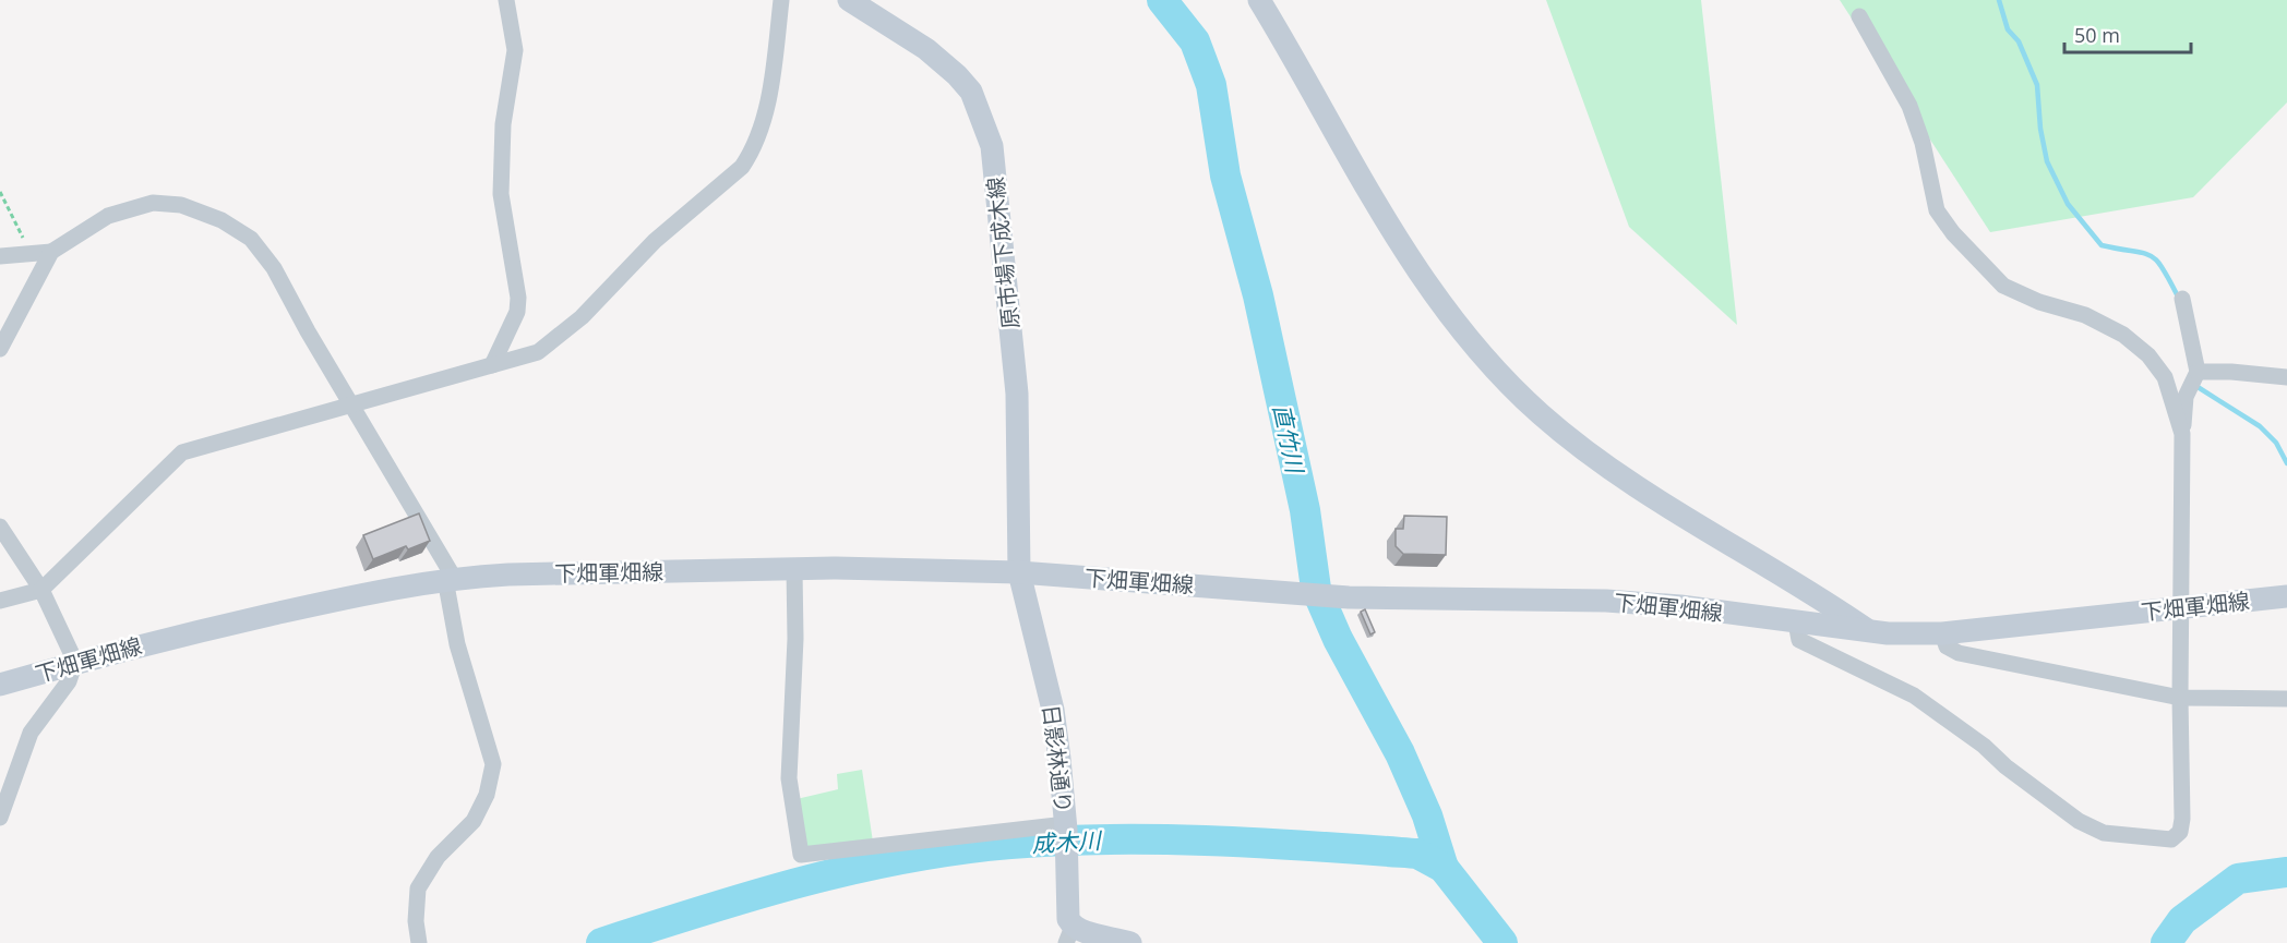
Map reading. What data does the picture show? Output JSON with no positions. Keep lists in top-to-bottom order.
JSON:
{
  "streets": {
    "main road": ["原市場下成木線", "下畑軍畑線", "日影林通り"]
  },
  "crossings": [
    ["原市場下成木線", "下畑軍畑線"],
    ["原市場下成木線", "日影林通り"],
    ["下畑軍畑線", "日影林通り"]
  ],
  "water": ["直竹川", "成木川"],
  "scale_bar": "50 m"
}
